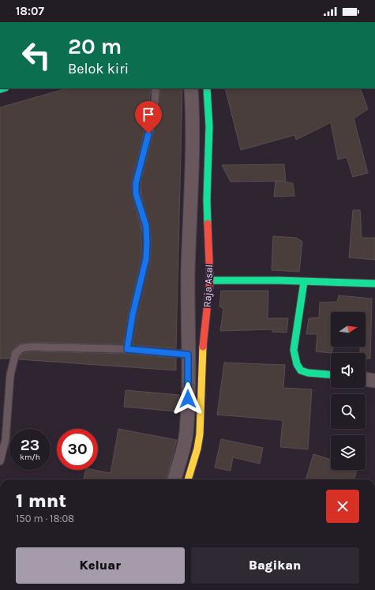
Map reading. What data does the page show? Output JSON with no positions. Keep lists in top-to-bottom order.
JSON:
{
  "streets": {
    "main road": ["Raja Asal"]
  },
  "north": "right",
  "page": {
    "status": "18:07",
    "turn": ["20 m", "Belok kiri"],
    "speed": "23 km/h",
    "limit": "30",
    "heading": ["1 mnt", "150 m · 18:08"],
    "buttons": ["Keluar", "Bagikan"]
  }
}
